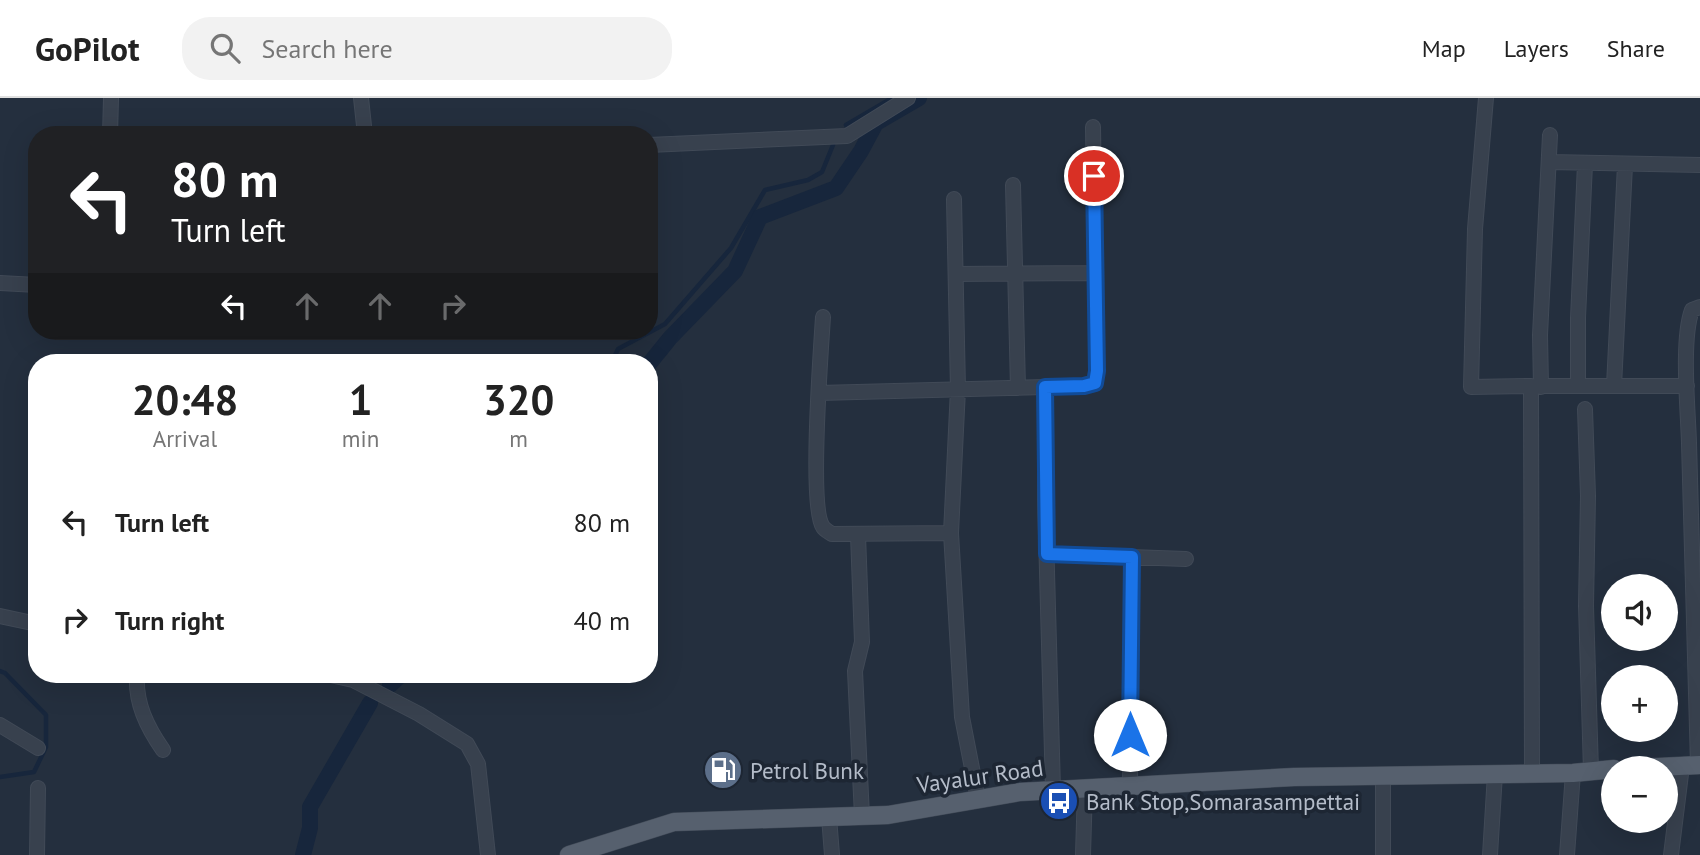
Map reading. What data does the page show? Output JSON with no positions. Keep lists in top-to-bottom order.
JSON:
{
  "streets": {
    "main road": ["Vayalur Road"]
  },
  "places": {
    "fuel station": ["Petrol Bunk"],
    "bus stop": ["Bank Stop,Somarasampettai"]
  },
  "page": {
    "header": "GoPilot",
    "search": "Search here",
    "nav": ["Map", "Layers", "Share"],
    "turn": ["80 m", "Turn left"],
    "eta": [
      "20:48",
      "Arrival",
      "1",
      "min",
      "320",
      "m"
    ],
    "list": [
      {
        "name": "Turn left",
        "value": "80 m"
      },
      {
        "name": "Turn right",
        "value": "40 m"
      }
    ],
    "map_buttons": ["+", "−"]
  }
}
